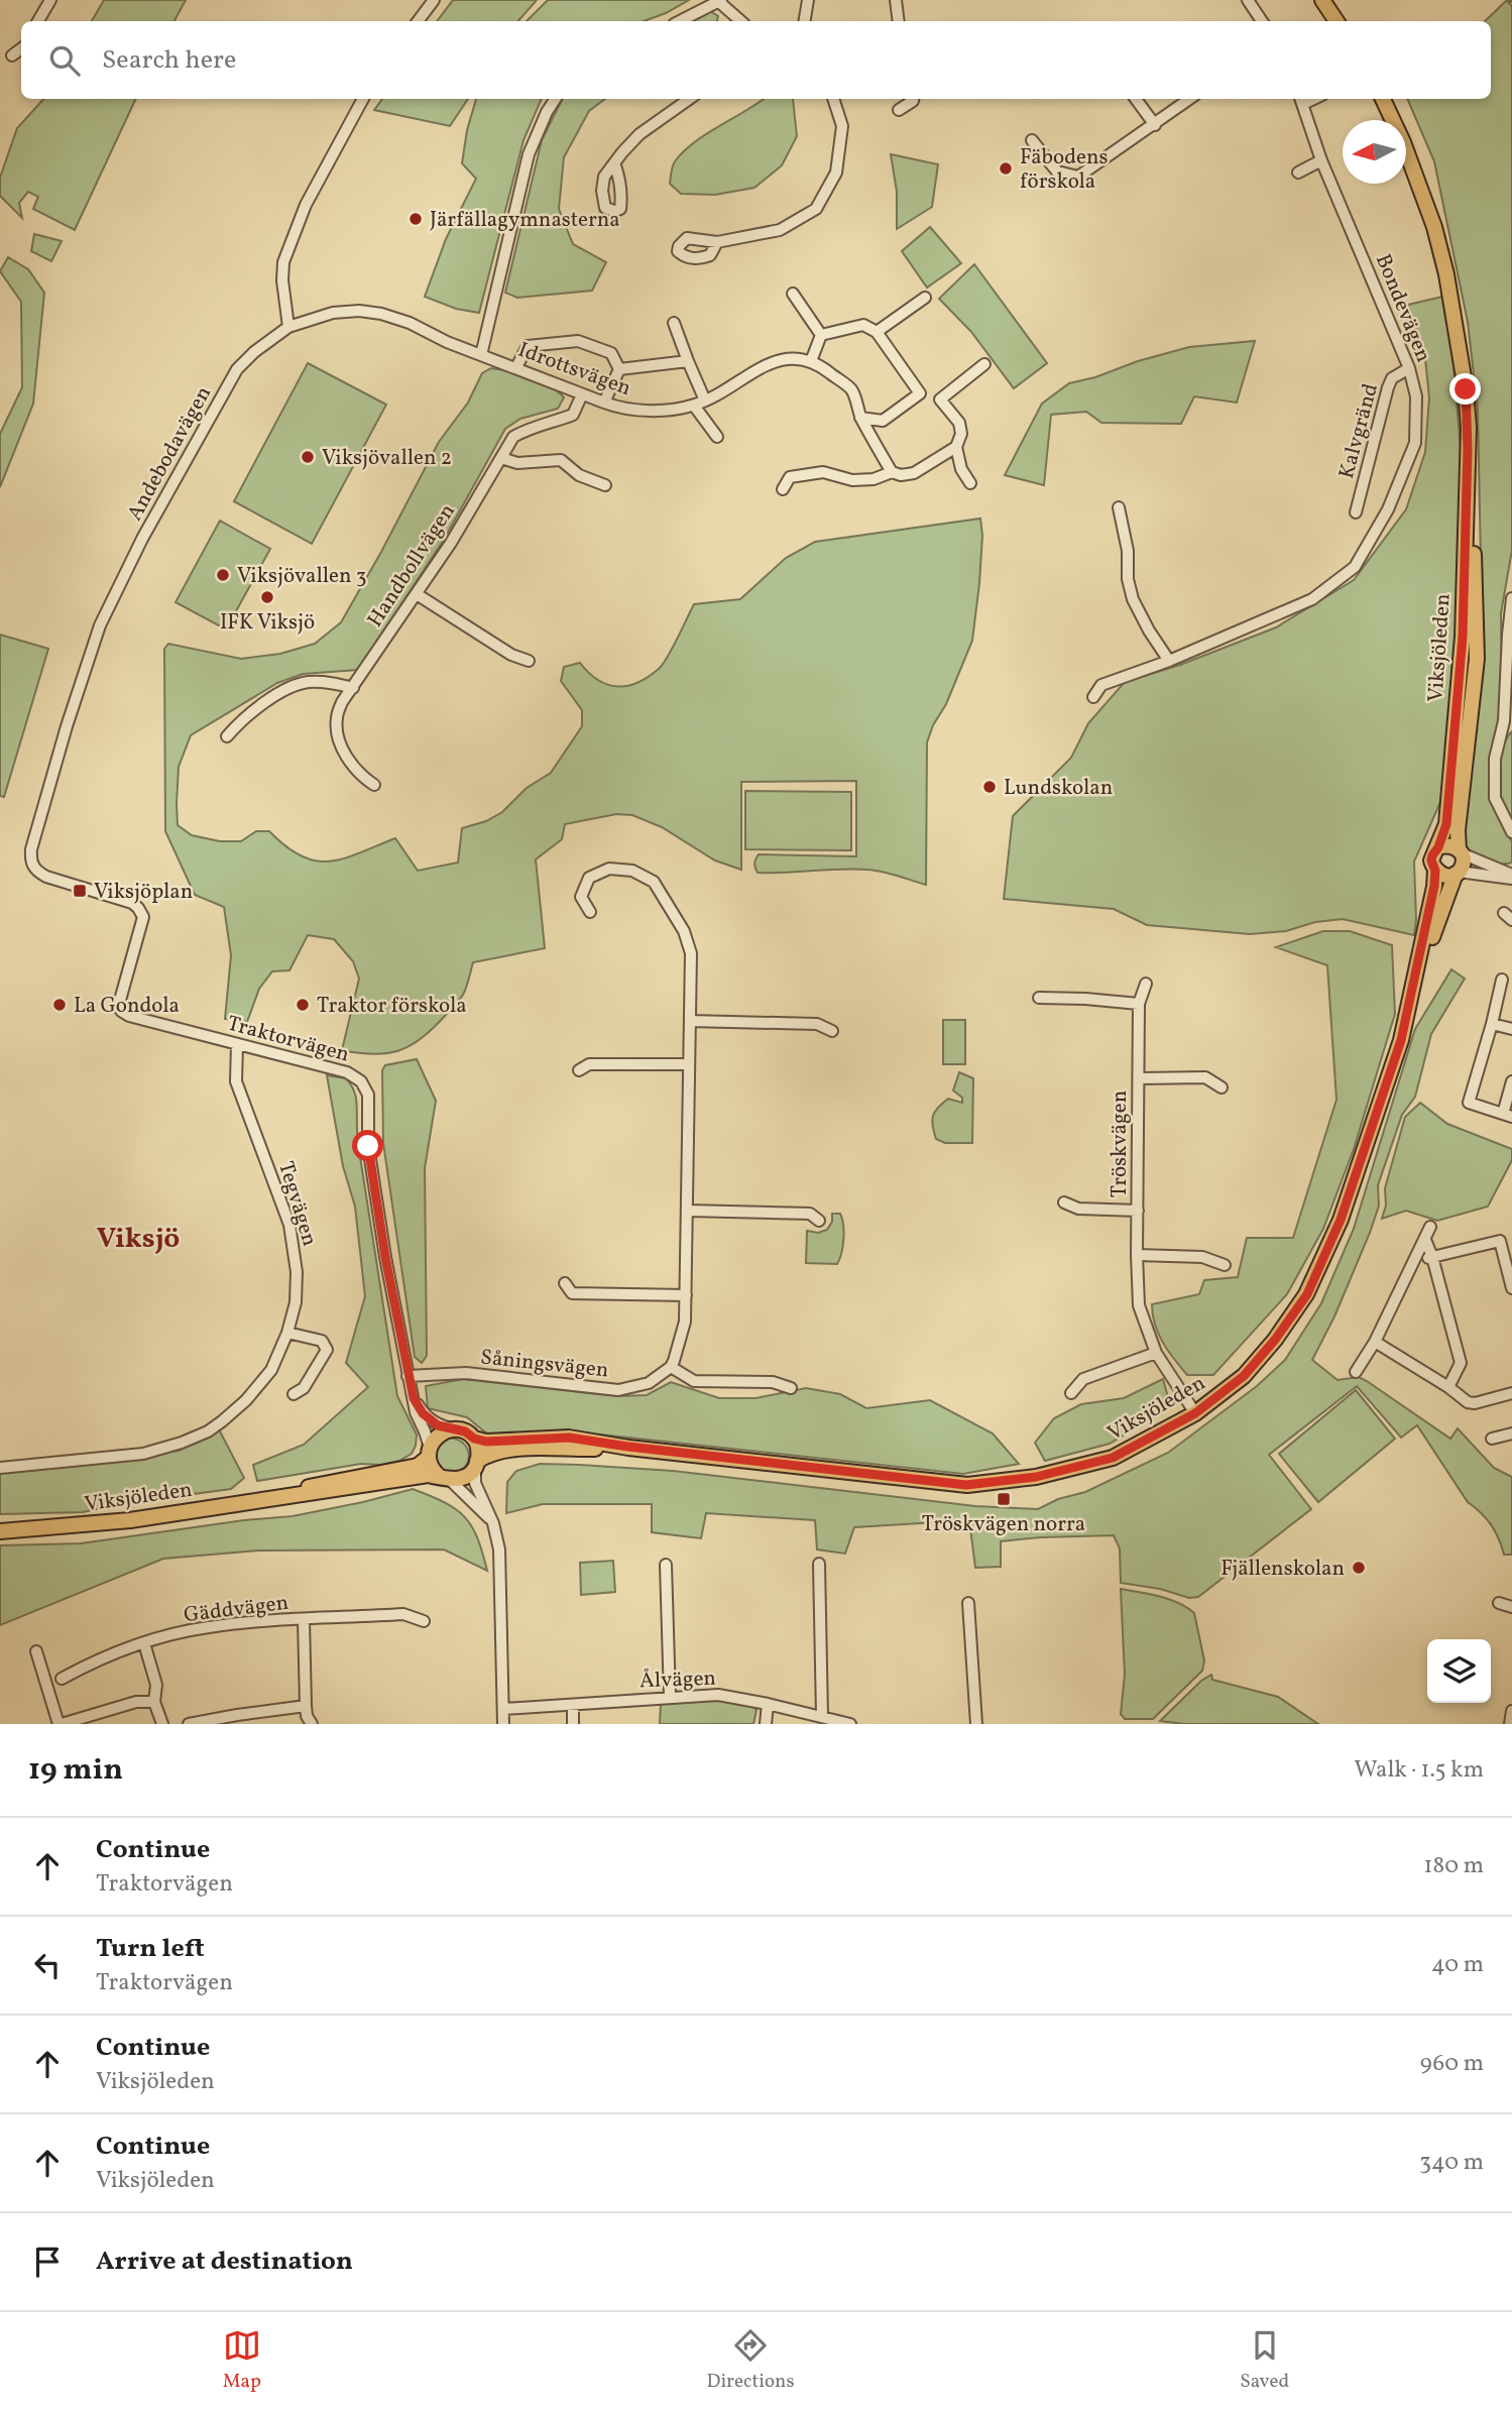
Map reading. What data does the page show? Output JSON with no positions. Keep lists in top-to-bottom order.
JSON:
{
  "streets": {
    "main road": ["Viksjöleden"],
    "street": [
      "Bondevägen",
      "Idrottsvägen",
      "Kalvgränd",
      "Andebodavägen",
      "Handbollvägen",
      "Traktorvägen",
      "Tröskvägen",
      "Tegvägen",
      "Såningsvägen",
      "Gäddvägen",
      "Ålvägen"
    ]
  },
  "crossings": [
    ["Bondevägen", "Kalvgränd"],
    ["Idrottsvägen", "Andebodavägen"],
    ["Idrottsvägen", "Handbollvägen"],
    ["Andebodavägen", "Traktorvägen"],
    ["Viksjöleden", "Traktorvägen"],
    ["Viksjöleden", "Tröskvägen"],
    ["Traktorvägen", "Tegvägen"],
    ["Traktorvägen", "Såningsvägen"]
  ],
  "districts": ["Viksjö"],
  "places": {
    "other": [
      "Fäbodens förskola",
      "Järfällagymnasterna",
      "Viksjövallen 2",
      "Viksjövallen 3",
      "IFK Viksjö",
      "Lundskolan",
      "La Gondola",
      "Traktor förskola",
      "Fjällenskolan"
    ],
    "transit": ["Viksjöplan", "Tröskvägen norra"]
  },
  "north": "left",
  "page": {
    "search": "Search here",
    "heading": ["19 min", "Walk · 1.5 km"],
    "list": [
      ["Continue", "Traktorvägen", "180 m"],
      ["Turn left", "Traktorvägen", "40 m"],
      ["Continue", "Viksjöleden", "960 m"],
      ["Continue", "Viksjöleden", "340 m"],
      "Arrive at destination"
    ],
    "nav": ["Map", "Directions", "Saved"]
  }
}
